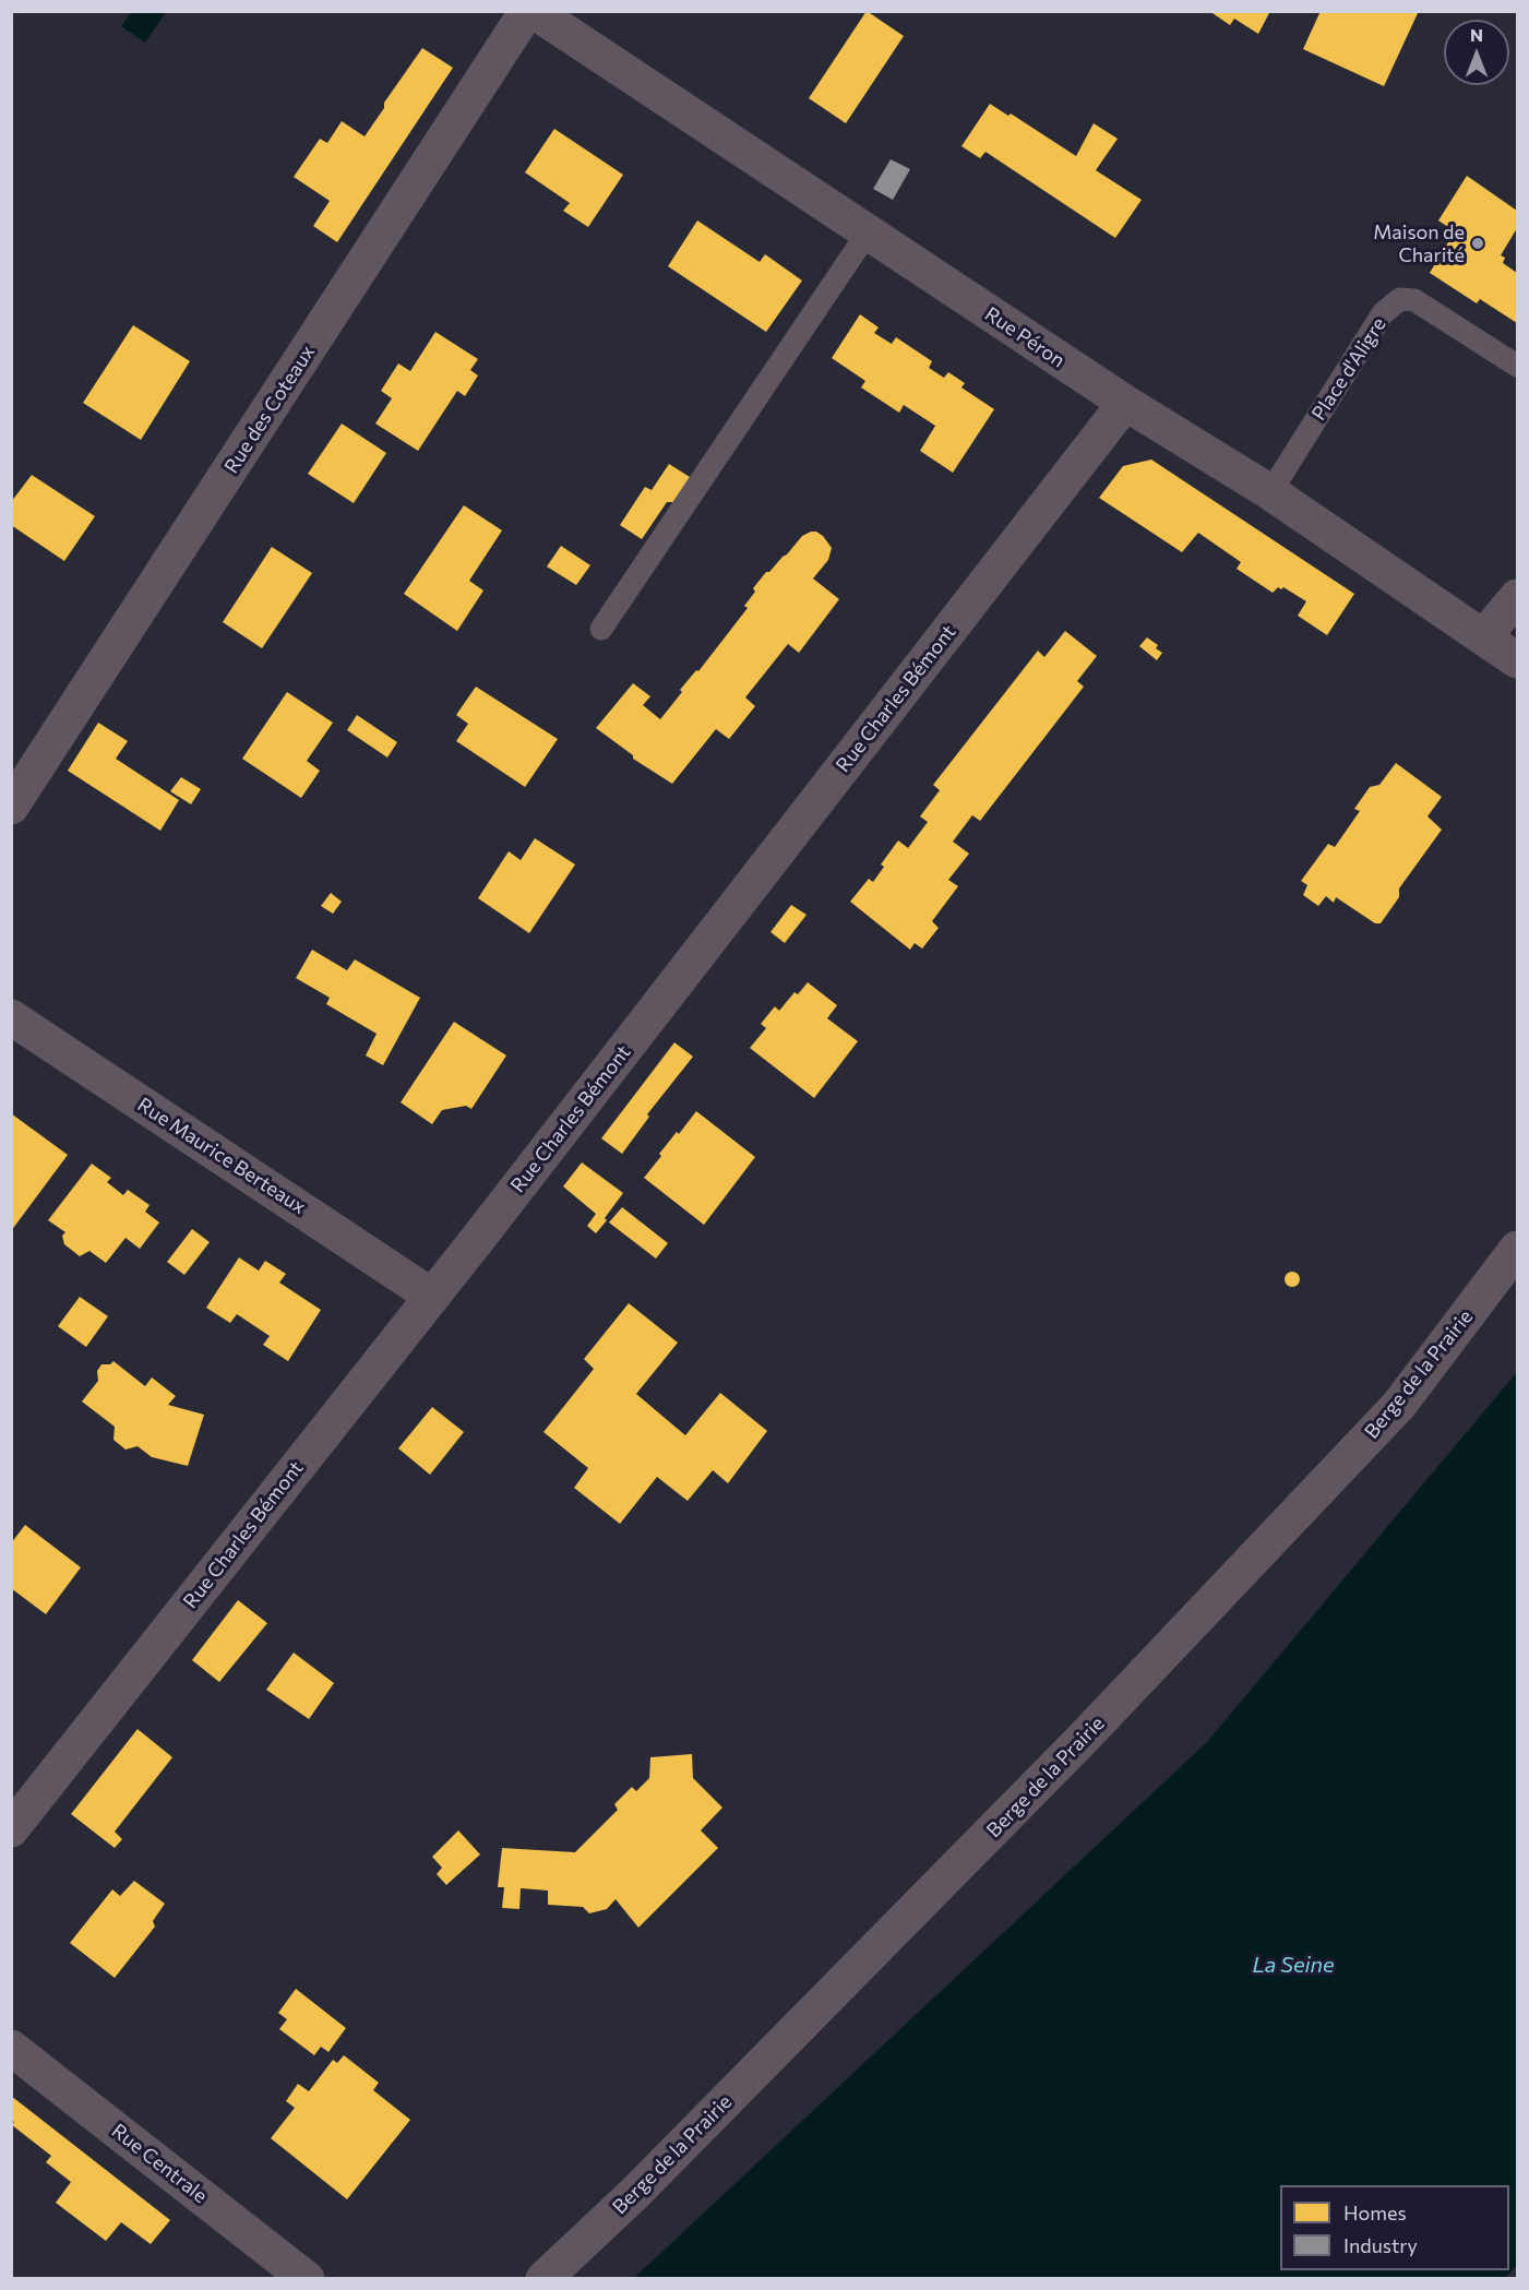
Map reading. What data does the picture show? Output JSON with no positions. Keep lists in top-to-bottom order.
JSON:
{
  "streets": {
    "street": [
      "Rue Péron",
      "Rue des Coteaux",
      "Rue Charles Bémont",
      "Rue Maurice Berteaux",
      "Berge de la Prairie",
      "Rue Centrale"
    ],
    "lane": ["Place d'Aligre"]
  },
  "crossings": [
    ["Rue Péron", "Place d'Aligre"],
    ["Rue Péron", "Rue Charles Bémont"],
    ["Rue Charles Bémont", "Rue Maurice Berteaux"]
  ],
  "water": ["La Seine"],
  "places": ["Maison de Charité"],
  "legend": ["Homes", "Industry"],
  "north": "top"
}
